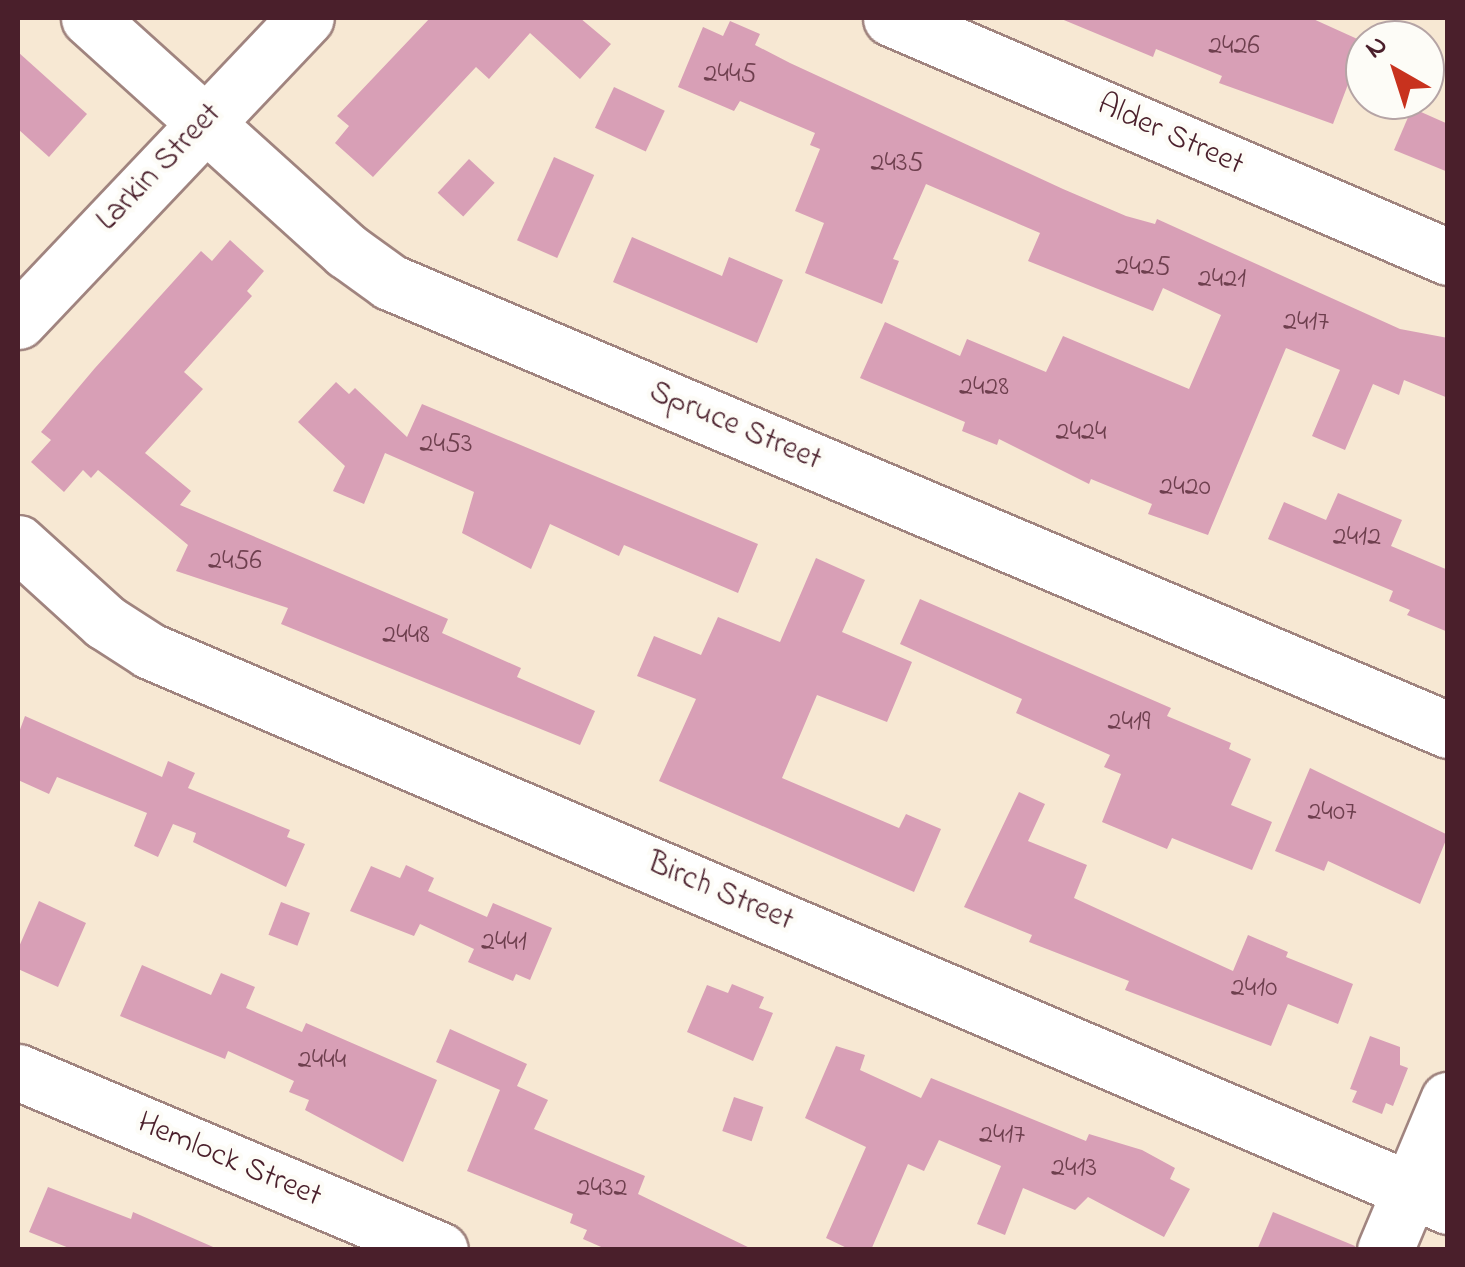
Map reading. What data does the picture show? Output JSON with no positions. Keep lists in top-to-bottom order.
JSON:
{
  "streets": {
    "street": [
      "Alder Street",
      "Larkin Street",
      "Spruce Street",
      "Birch Street",
      "Hemlock Street"
    ]
  },
  "crossings": [
    ["Larkin Street", "Spruce Street"]
  ],
  "house_numbers": [
    "2426",
    "2445",
    "2435",
    "2425",
    "2421",
    "2417",
    "2428",
    "2424",
    "2453",
    "2420",
    "2412",
    "2456",
    "2448",
    "2419",
    "2407",
    "2441",
    "2410",
    "2444",
    "2417",
    "2413",
    "2432"
  ],
  "north": "top left"
}
